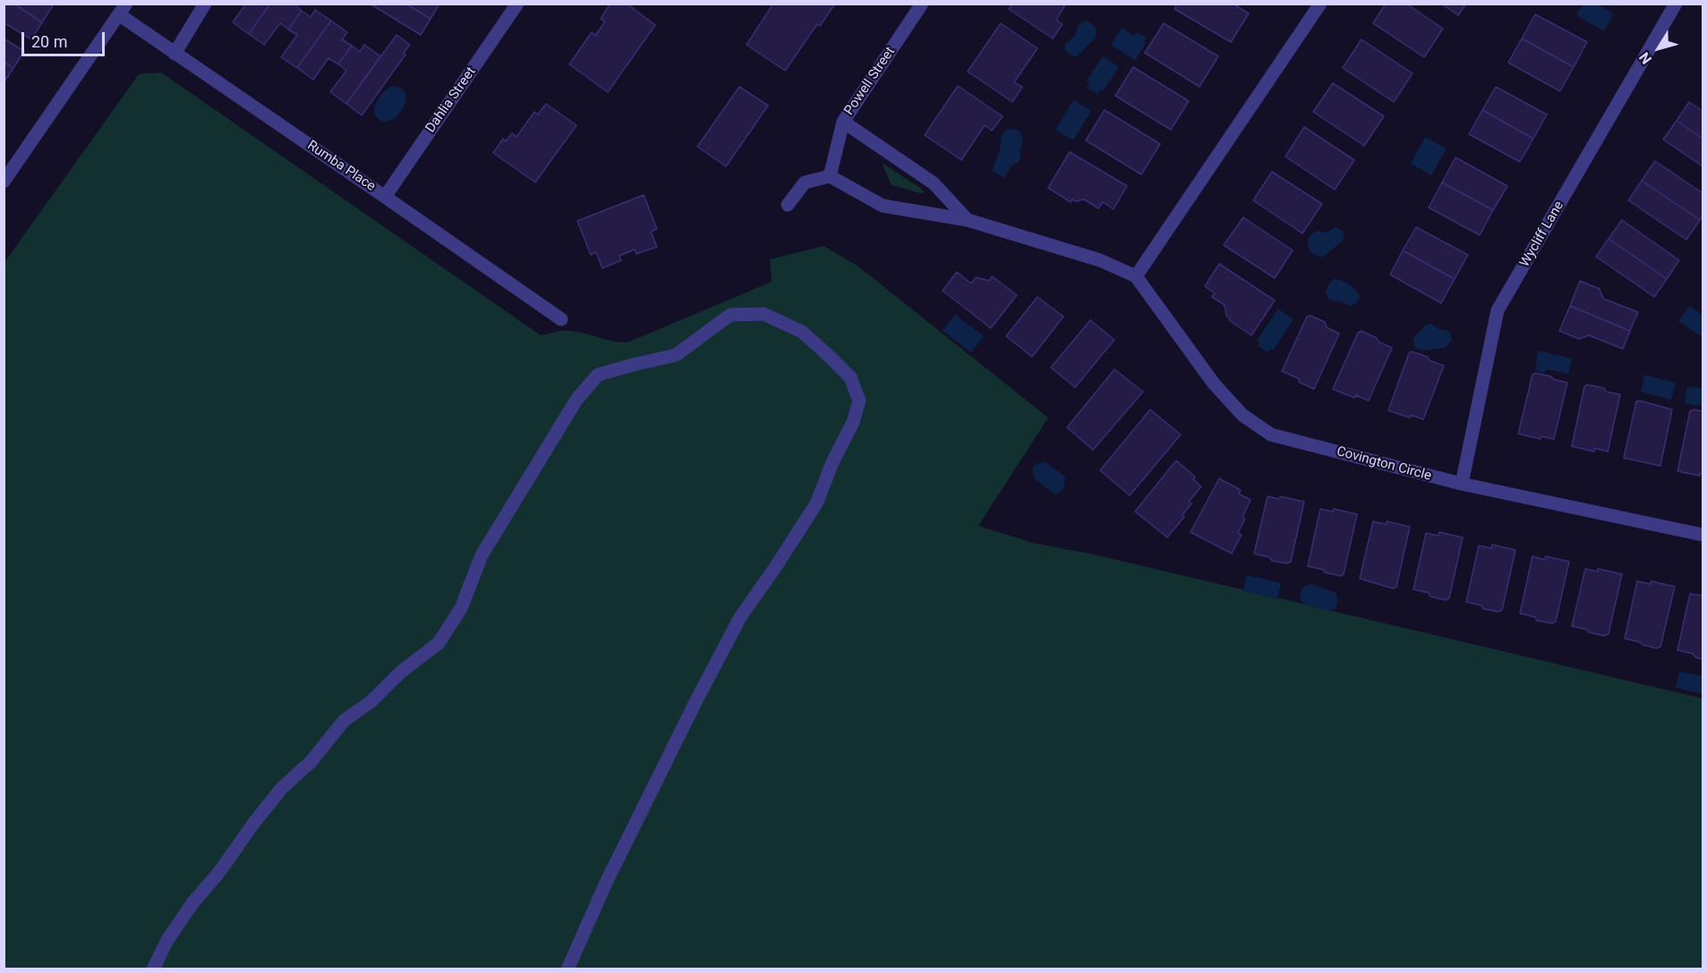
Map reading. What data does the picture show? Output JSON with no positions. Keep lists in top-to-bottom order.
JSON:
{
  "streets": {
    "street": [
      "Powell Street",
      "Dahlia Street",
      "Rumba Place",
      "Wycliff Lane",
      "Covington Circle"
    ]
  },
  "crossings": [
    ["Dahlia Street", "Rumba Place"],
    ["Wycliff Lane", "Covington Circle"]
  ],
  "scale_bar": "20 m",
  "north": "bottom left"
}
